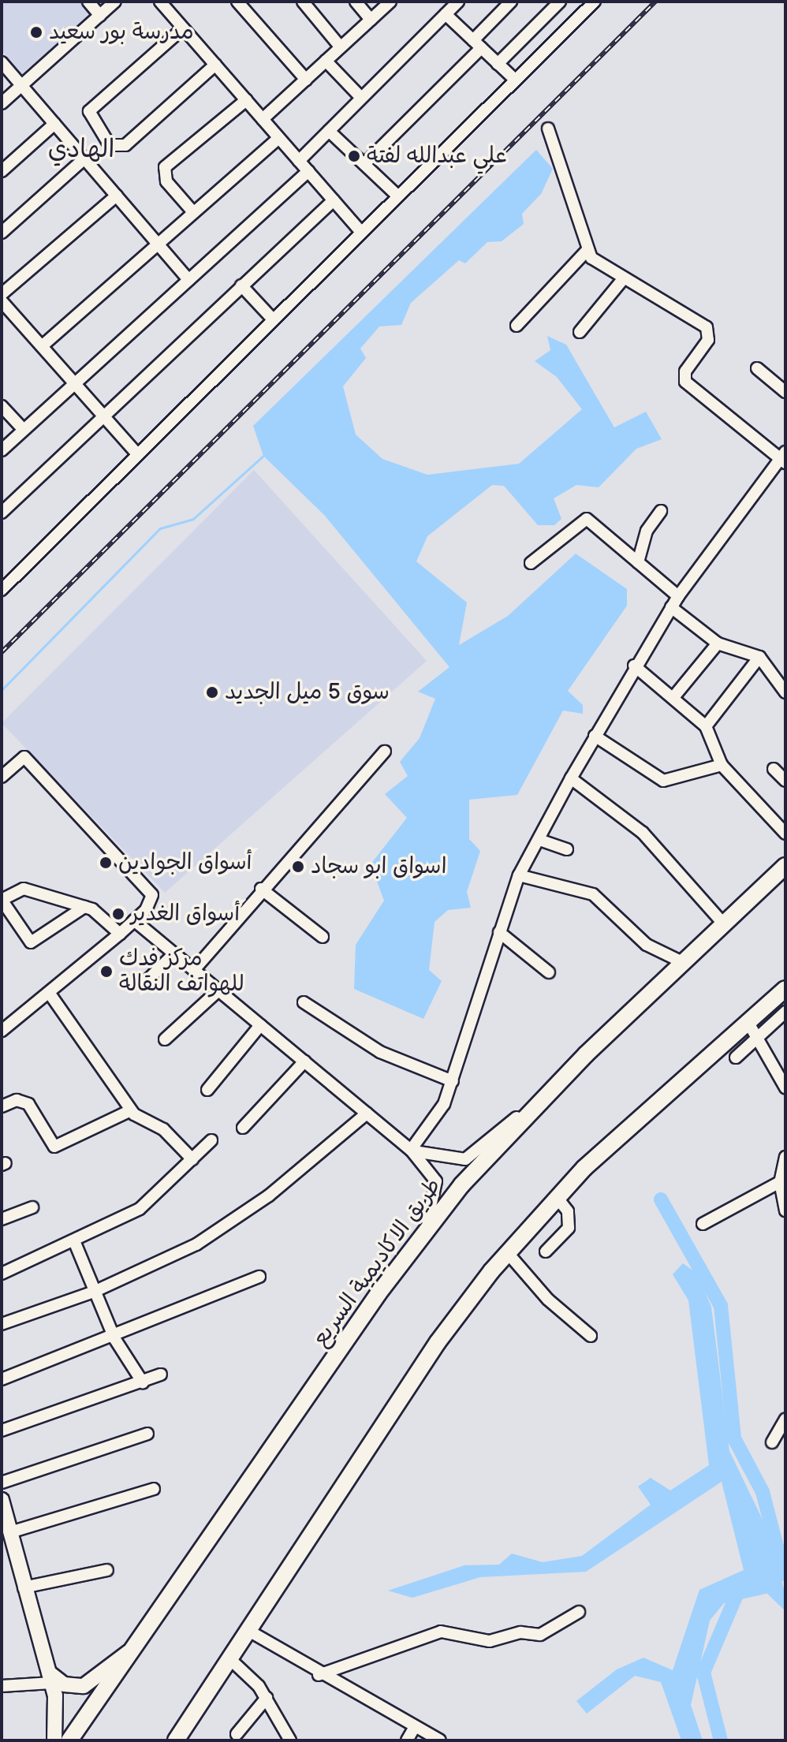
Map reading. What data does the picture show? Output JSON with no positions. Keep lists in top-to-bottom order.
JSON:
{
  "streets": {
    "highway": ["طريق الاكاديمية السريع"]
  },
  "districts": ["الهادي"],
  "places": [
    "مدرسة بور سعيد",
    "علي عبدالله لفتة",
    "سوق 5 ميل الجديد",
    "أسواق الجوادين",
    "اسواق ابو سجاد",
    "أسواق الغدير",
    "مركز فدك للهواتف النقالة"
  ]
}
